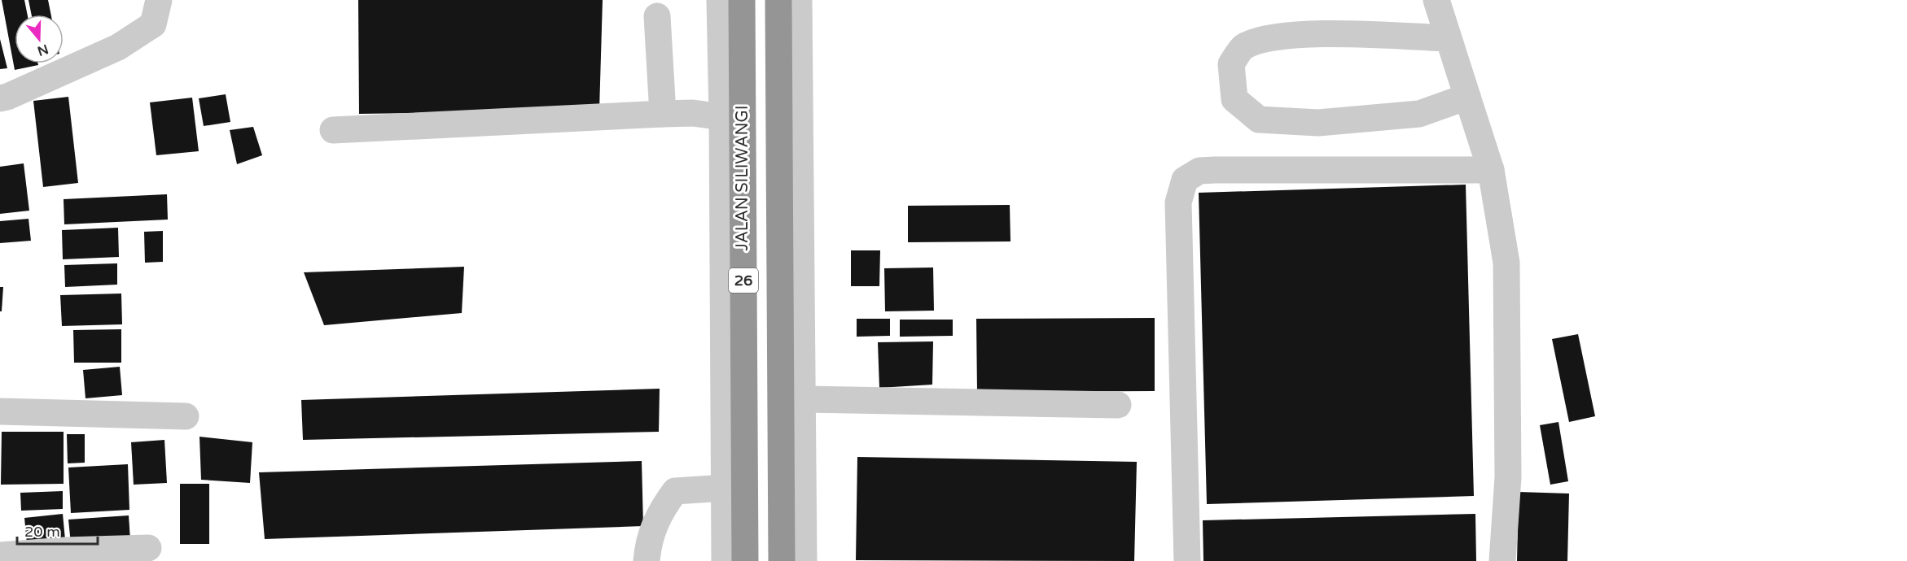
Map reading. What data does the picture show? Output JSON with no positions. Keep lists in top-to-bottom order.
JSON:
{
  "streets": {
    "highway": ["JALAN SILIWANGI", "26"]
  },
  "scale_bar": "20 m",
  "north": "bottom"
}
